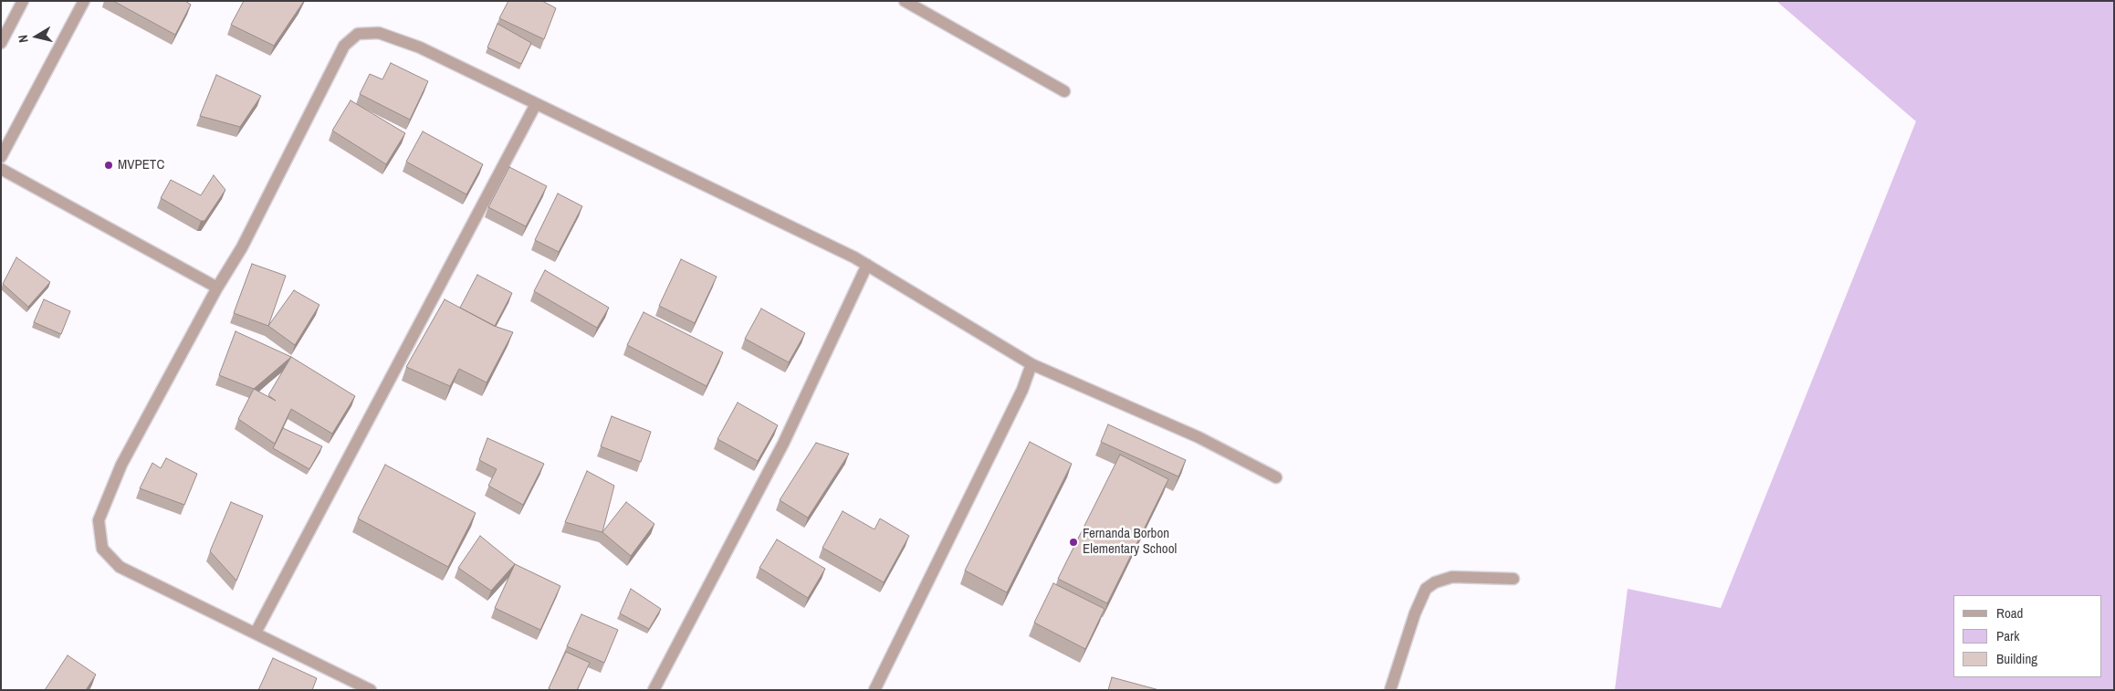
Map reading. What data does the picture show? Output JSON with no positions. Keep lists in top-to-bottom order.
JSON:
{
  "places": ["MVPETC", "Fernanda Borbon Elementary School"],
  "legend": ["Road", "Park", "Building"],
  "north": "left"
}
